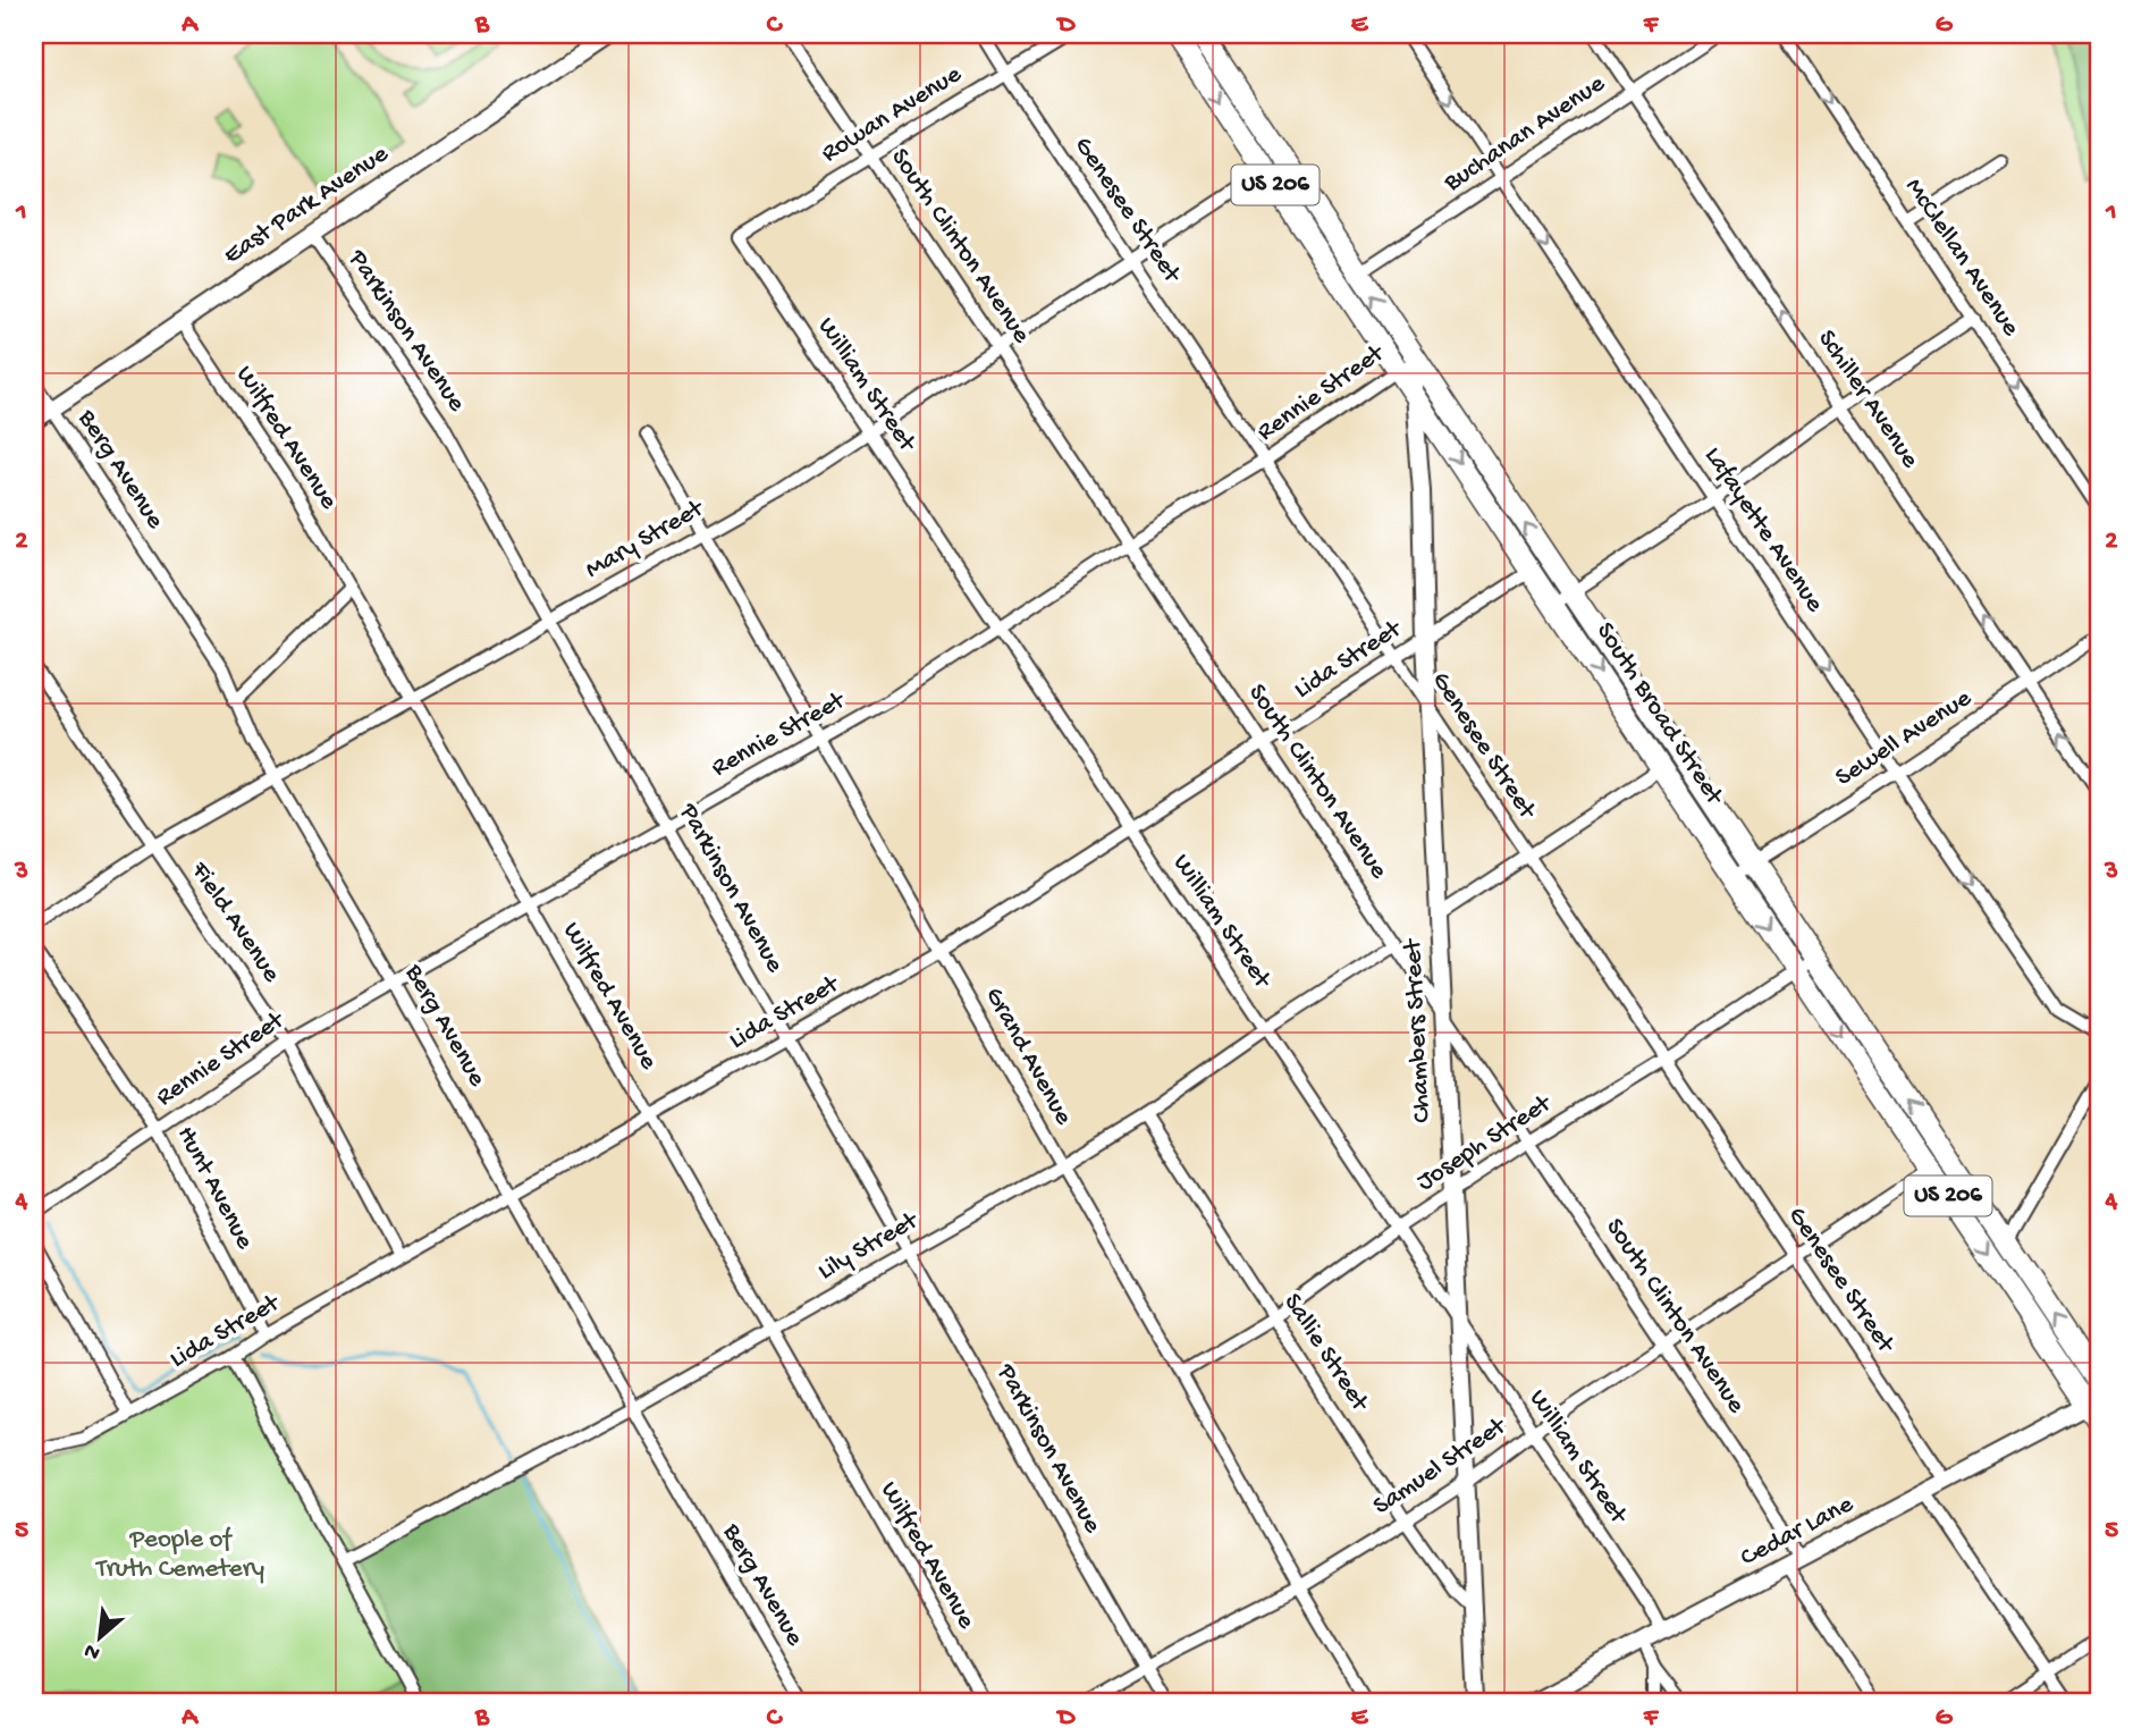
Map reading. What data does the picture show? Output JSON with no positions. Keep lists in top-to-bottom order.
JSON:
{
  "streets": {
    "main road": ["US 206", "South Broad Street"],
    "street": [
      "Rowan Avenue",
      "Buchanan Avenue",
      "East Park Avenue",
      "Genesee Street",
      "South Clinton Avenue",
      "McClellan Avenue",
      "Parkinson Avenue",
      "William Street",
      "Rennie Street",
      "Schiller Avenue",
      "Wilfred Avenue",
      "Berg Avenue",
      "Lafayette Avenue",
      "Mary Street",
      "Lida Street",
      "Sewell Avenue",
      "Field Avenue",
      "Chambers Street",
      "Grand Avenue",
      "Joseph Street",
      "Hunt Avenue",
      "Lily Street",
      "Sallie Street",
      "Samuel Street",
      "Cedar Lane"
    ]
  },
  "crossings": [
    ["Rowan Avenue", "Genesee Street"],
    ["Rowan Avenue", "South Clinton Avenue"],
    ["Rowan Avenue", "William Street"],
    ["Buchanan Avenue", "Schiller Avenue"],
    ["Buchanan Avenue", "Lafayette Avenue"],
    ["Buchanan Avenue", "South Broad Street"],
    ["East Park Avenue", "Parkinson Avenue"],
    ["East Park Avenue", "Wilfred Avenue"],
    ["East Park Avenue", "Berg Avenue"],
    ["Genesee Street", "Rennie Street"],
    ["Genesee Street", "Mary Street"],
    ["Genesee Street", "Lida Street"],
    ["Genesee Street", "Chambers Street"],
    ["Genesee Street", "Joseph Street"],
    ["Genesee Street", "Samuel Street"],
    ["Genesee Street", "Cedar Lane"],
    ["South Clinton Avenue", "Rennie Street"],
    ["South Clinton Avenue", "Mary Street"],
    ["South Clinton Avenue", "Lida Street"],
    ["South Clinton Avenue", "Chambers Street"],
    ["South Clinton Avenue", "Joseph Street"],
    ["South Clinton Avenue", "Lily Street"],
    ["South Clinton Avenue", "Samuel Street"],
    ["South Clinton Avenue", "Cedar Lane"],
    ["Parkinson Avenue", "Rennie Street"],
    ["Parkinson Avenue", "Mary Street"],
    ["Parkinson Avenue", "Lida Street"],
    ["Parkinson Avenue", "Lily Street"],
    ["Parkinson Avenue", "Samuel Street"],
    ["William Street", "Rennie Street"],
    ["William Street", "Mary Street"],
    ["William Street", "Lida Street"],
    ["William Street", "Chambers Street"],
    ["William Street", "Joseph Street"],
    ["William Street", "Lily Street"],
    ["William Street", "Samuel Street"],
    ["William Street", "Cedar Lane"],
    ["Rennie Street", "Wilfred Avenue"],
    ["Rennie Street", "Berg Avenue"],
    ["Rennie Street", "South Broad Street"],
    ["Rennie Street", "Field Avenue"],
    ["Rennie Street", "Grand Avenue"],
    ["Rennie Street", "Hunt Avenue"],
    ["Schiller Avenue", "Sewell Avenue"],
    ["Wilfred Avenue", "Mary Street"],
    ["Wilfred Avenue", "Lida Street"],
    ["Wilfred Avenue", "Lily Street"],
    ["Berg Avenue", "Mary Street"],
    ["Berg Avenue", "Lida Street"],
    ["Berg Avenue", "Lily Street"],
    ["Lafayette Avenue", "Sewell Avenue"],
    ["Mary Street", "South Broad Street"],
    ["Mary Street", "Field Avenue"],
    ["Mary Street", "Grand Avenue"],
    ["Lida Street", "South Broad Street"],
    ["Lida Street", "Field Avenue"],
    ["Lida Street", "Chambers Street"],
    ["Lida Street", "Grand Avenue"],
    ["Lida Street", "Hunt Avenue"],
    ["South Broad Street", "Sewell Avenue"],
    ["South Broad Street", "Chambers Street"],
    ["South Broad Street", "Joseph Street"],
    ["South Broad Street", "Samuel Street"],
    ["South Broad Street", "Cedar Lane"],
    ["Chambers Street", "Joseph Street"],
    ["Chambers Street", "Sallie Street"],
    ["Chambers Street", "Samuel Street"],
    ["Grand Avenue", "Joseph Street"],
    ["Grand Avenue", "Lily Street"],
    ["Grand Avenue", "Samuel Street"],
    ["Joseph Street", "Sallie Street"],
    ["Lily Street", "Sallie Street"],
    ["Sallie Street", "Samuel Street"]
  ],
  "one_way": ["McClellan Avenue", "Schiller Avenue", "Lafayette Avenue"],
  "parks": ["People of Truth Cemetery"],
  "north": "bottom left",
  "grid": {
    "columns": [
      "A",
      "B",
      "C",
      "D",
      "E",
      "F",
      "G"
    ],
    "rows": [
      "1",
      "2",
      "3",
      "4",
      "5"
    ]
  }
}
